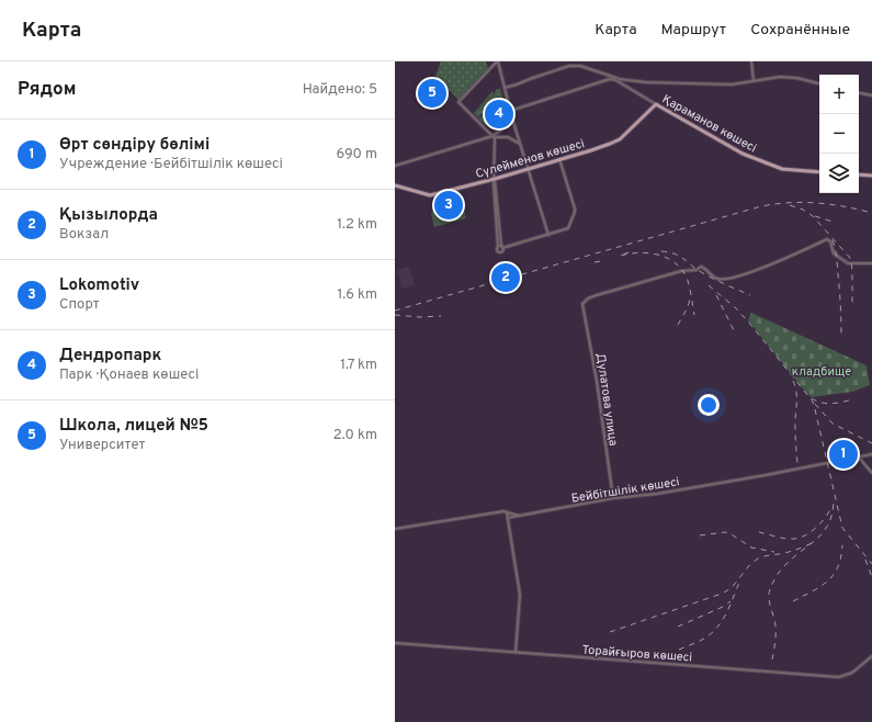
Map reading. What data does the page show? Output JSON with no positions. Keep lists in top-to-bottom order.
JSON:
{
  "streets": {
    "main road": ["Қараманов көшесі", "Сүлейменов көшесі"],
    "street": ["Дулатова улица", "Бейбітшілік көшесі", "Торайғыров көшесі"]
  },
  "crossings": [
    ["Қараманов көшесі", "Сүлейменов көшесі"],
    ["Дулатова улица", "Бейбітшілік көшесі"]
  ],
  "parks": ["кладбище"],
  "page": {
    "header": "Карта",
    "nav": ["Карта", "Маршрут", "Сохранённые"],
    "heading": ["Рядом", "Найдено: 5"],
    "map_buttons": ["+", "−"],
    "pins": [
      "5",
      "4",
      "3",
      "2",
      "1"
    ],
    "list": [
      {
        "mark": "1",
        "name": "Өрт сөндіру бөлімі",
        "note": "Учреждение · Бейбітшілік көшесі",
        "value": "690 m"
      },
      {
        "mark": "2",
        "name": "Қызылорда",
        "note": "Вокзал",
        "value": "1.2 km"
      },
      {
        "mark": "3",
        "name": "Lokomotiv",
        "note": "Спорт",
        "value": "1.6 km"
      },
      {
        "mark": "4",
        "name": "Дендропарк",
        "note": "Парк · Қонаев көшесі",
        "value": "1.7 km"
      },
      {
        "mark": "5",
        "name": "Школа, лицей №5",
        "note": "Университет",
        "value": "2.0 km"
      }
    ]
  }
}
